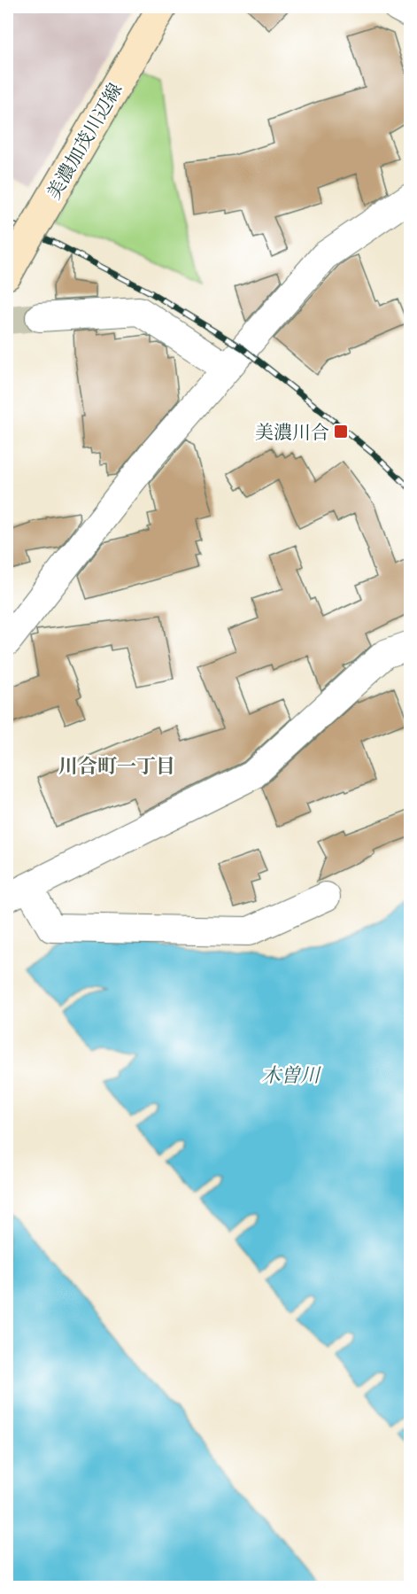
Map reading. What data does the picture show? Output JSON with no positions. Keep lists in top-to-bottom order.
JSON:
{
  "streets": {
    "main road": ["美濃加茂川辺線"]
  },
  "districts": ["川合町一丁目"],
  "water": ["木曽川"],
  "places": {
    "transit": ["美濃川合"]
  }
}
